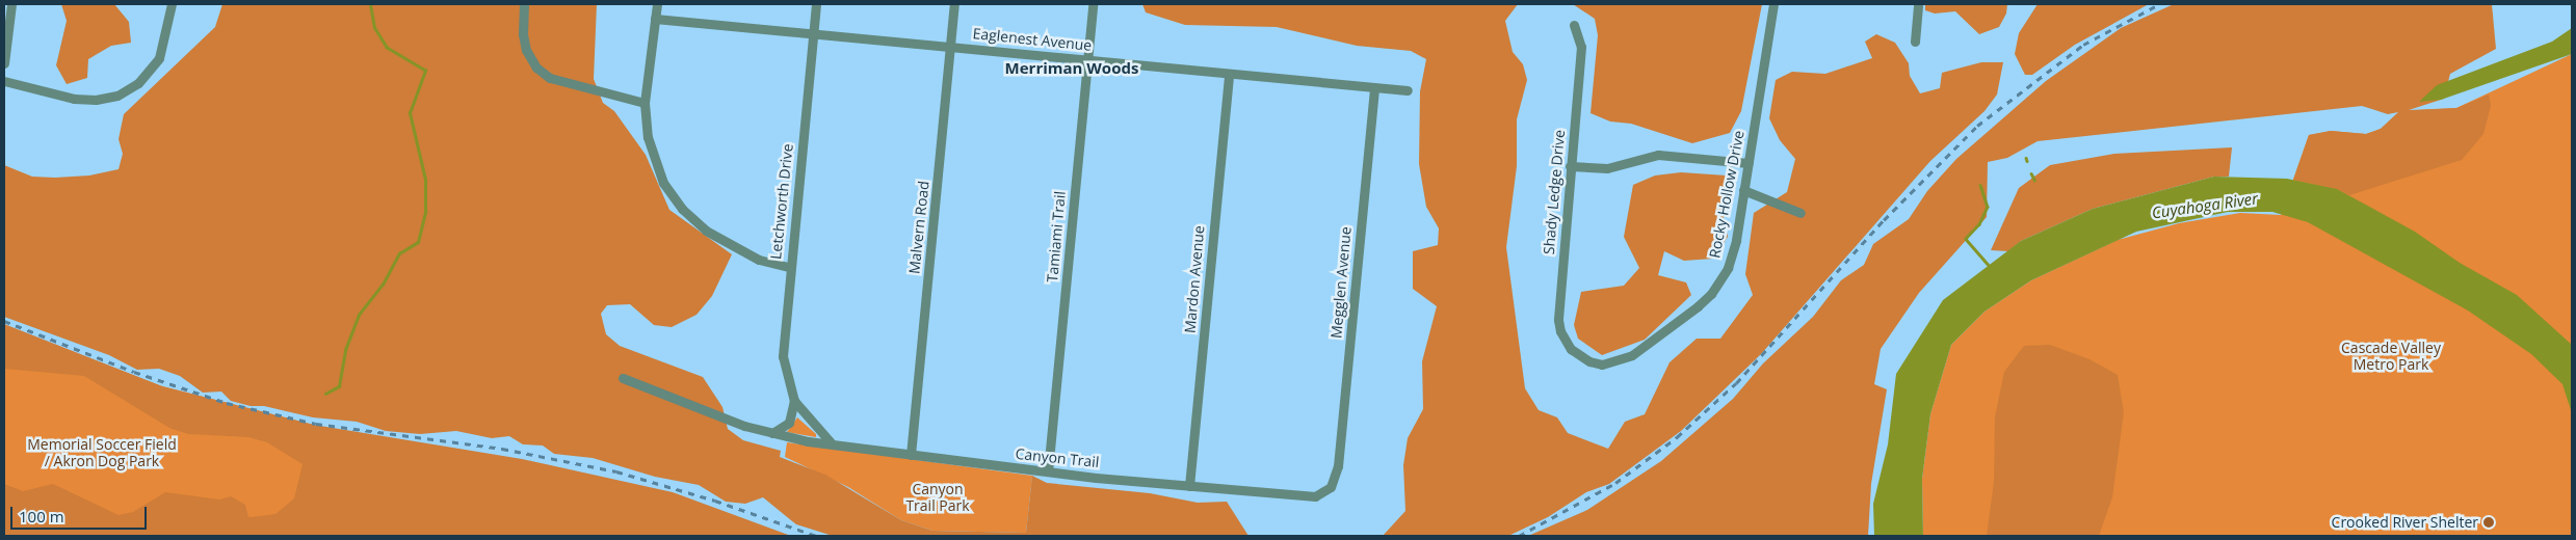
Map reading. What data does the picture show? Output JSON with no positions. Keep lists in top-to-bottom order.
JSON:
{
  "streets": {
    "street": [
      "Eaglenest Avenue",
      "Shady Ledge Drive",
      "Rocky Hollow Drive",
      "Letchworth Drive",
      "Malvern Road",
      "Tamiami Trail",
      "Mardon Avenue",
      "Megglen Avenue",
      "Canyon Trail"
    ]
  },
  "crossings": [
    ["Eaglenest Avenue", "Letchworth Drive"],
    ["Eaglenest Avenue", "Malvern Road"],
    ["Eaglenest Avenue", "Tamiami Trail"],
    ["Eaglenest Avenue", "Mardon Avenue"],
    ["Eaglenest Avenue", "Megglen Avenue"],
    ["Shady Ledge Drive", "Rocky Hollow Drive"],
    ["Letchworth Drive", "Canyon Trail"],
    ["Malvern Road", "Canyon Trail"],
    ["Tamiami Trail", "Canyon Trail"],
    ["Mardon Avenue", "Canyon Trail"],
    ["Megglen Avenue", "Canyon Trail"]
  ],
  "districts": ["Merriman Woods"],
  "water": ["Cuyahoga River"],
  "parks": ["Cascade Valley Metro Park", "Memorial Soccer Field / Akron Dog Park", "Canyon Trail Park"],
  "places": ["Crooked River Shelter"],
  "scale_bar": "100 m"
}
